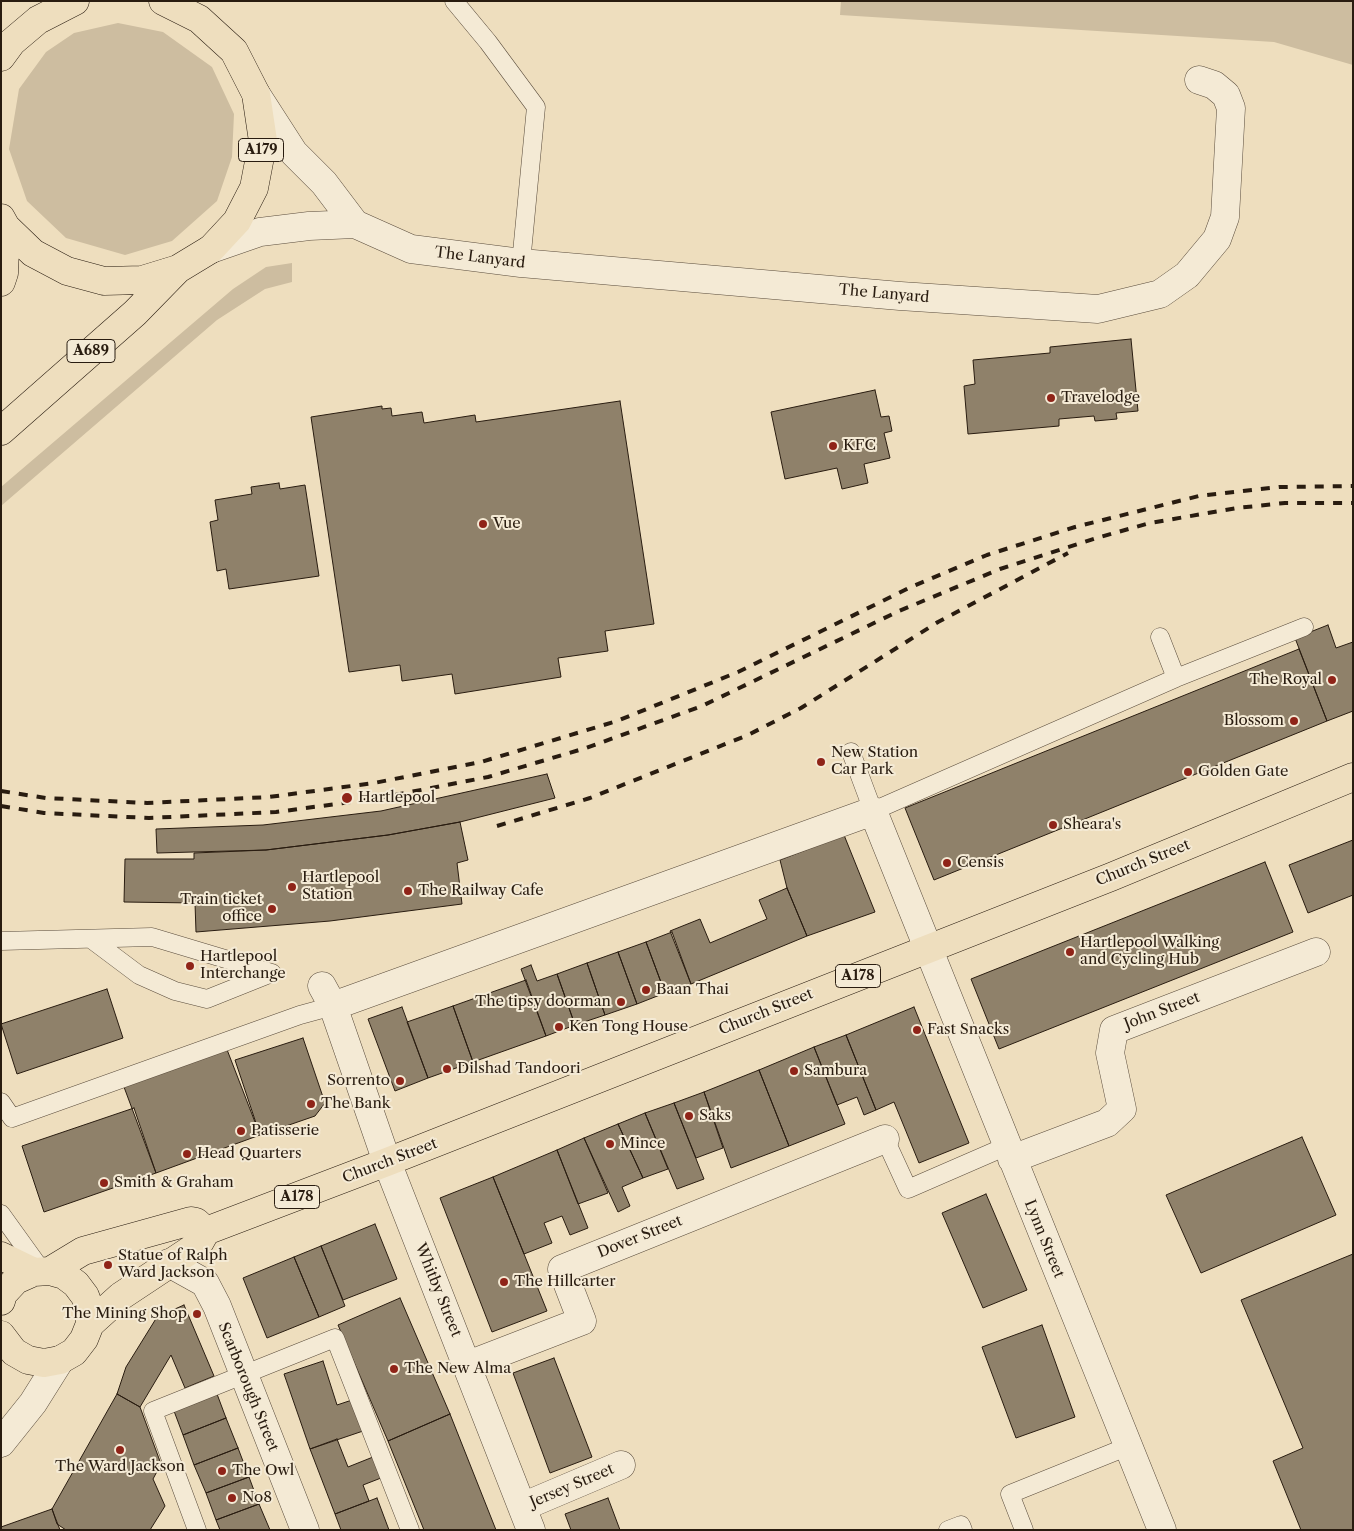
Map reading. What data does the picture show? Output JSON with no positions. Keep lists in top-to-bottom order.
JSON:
{
  "streets": {
    "main road": [
      "A179",
      "A689",
      "Church Street",
      "A178"
    ],
    "street": [
      "The Lanyard",
      "John Street",
      "Dover Street",
      "Lynn Street",
      "Whitby Street",
      "Scarborough Street",
      "Jersey Street"
    ]
  },
  "crossings": [
    ["A179", "The Lanyard"],
    ["A179", "A689"],
    ["Church Street", "Lynn Street"],
    ["Church Street", "Whitby Street"],
    ["Church Street", "Scarborough Street"],
    ["John Street", "Lynn Street"],
    ["Dover Street", "Whitby Street"],
    ["Whitby Street", "Jersey Street"]
  ],
  "places": [
    "Travelodge",
    "KFC",
    "Vue",
    "The Royal",
    "Blossom",
    "New Station Car Park",
    "Golden Gate",
    "Hartlepool",
    "Sheara's",
    "Censis",
    "Hartlepool Station",
    "The Railway Cafe",
    "Train ticket office",
    "Hartlepool Walking and Cycling Hub",
    "Hartlepool Interchange",
    "Baan Thai",
    "The tipsy doorman",
    "Ken Tong House",
    "Fast Snacks",
    "Dilshad Tandoori",
    "Sambura",
    "Sorrento",
    "The Bank",
    "Saks",
    "Patisserie",
    "Mince",
    "Head Quarters",
    "Smith & Graham",
    "Statue of Ralph Ward Jackson",
    "The Hillcarter",
    "The Mining Shop",
    "The New Alma",
    "The Ward Jackson",
    "The Owl",
    "No8"
  ]
}
